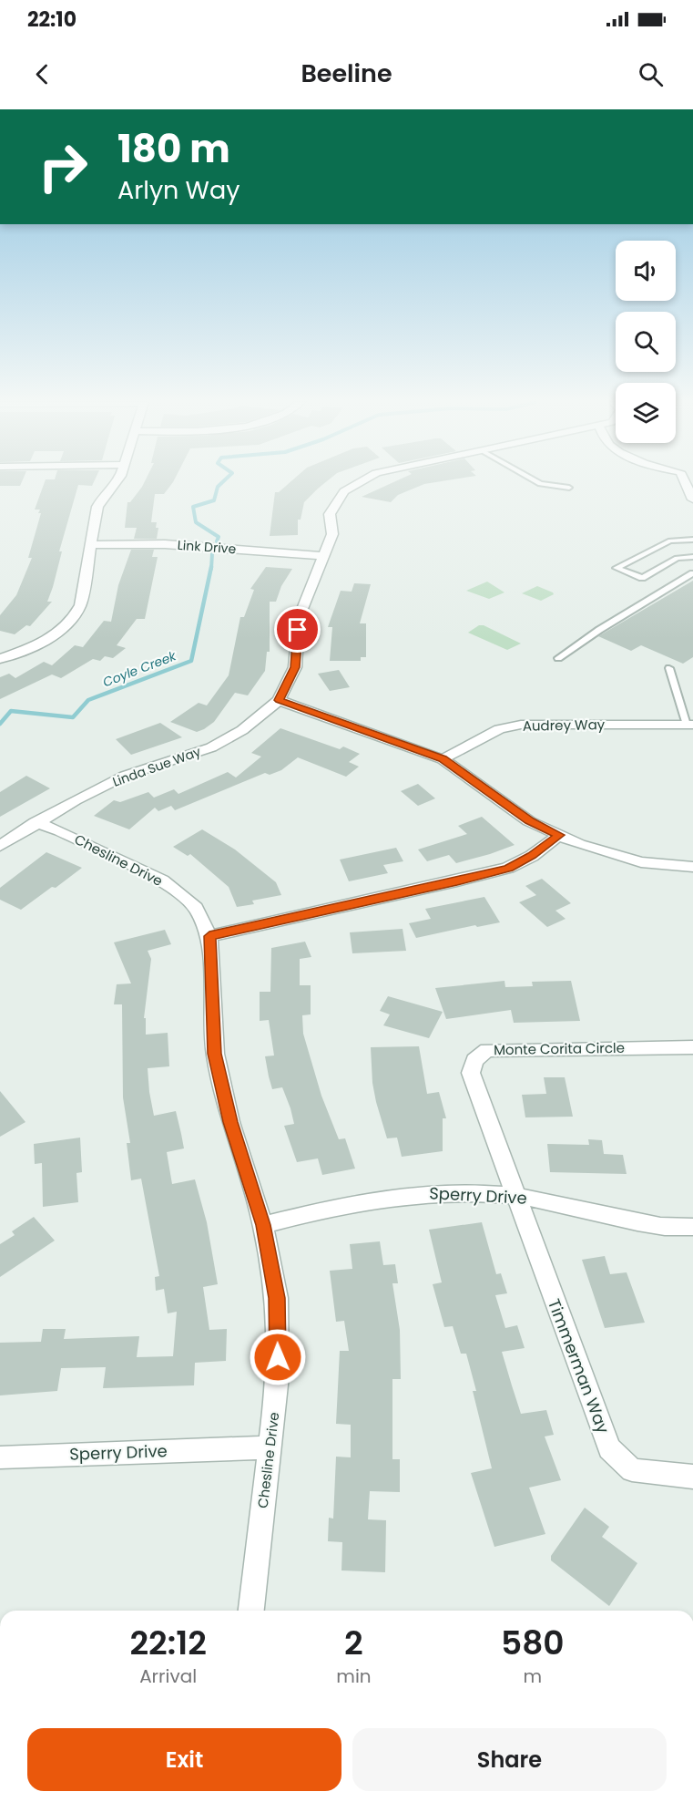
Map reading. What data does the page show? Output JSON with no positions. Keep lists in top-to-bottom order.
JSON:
{
  "streets": {
    "street": [
      "Link Drive",
      "Audrey Way",
      "Linda Sue Way",
      "Chesline Drive",
      "Monte Corita Circle",
      "Sperry Drive",
      "Timmerman Way"
    ]
  },
  "crossings": [
    ["Link Drive", "Linda Sue Way"],
    ["Linda Sue Way", "Chesline Drive"],
    ["Chesline Drive", "Sperry Drive"],
    ["Monte Corita Circle", "Sperry Drive"],
    ["Monte Corita Circle", "Timmerman Way"],
    ["Sperry Drive", "Timmerman Way"]
  ],
  "water": ["Coyle Creek"],
  "page": {
    "status": "22:10",
    "header": "Beeline",
    "turn": ["180 m", "Arlyn Way"],
    "eta": [
      "22:12",
      "Arrival",
      "2",
      "min",
      "580",
      "m"
    ],
    "buttons": ["Exit", "Share"]
  }
}
